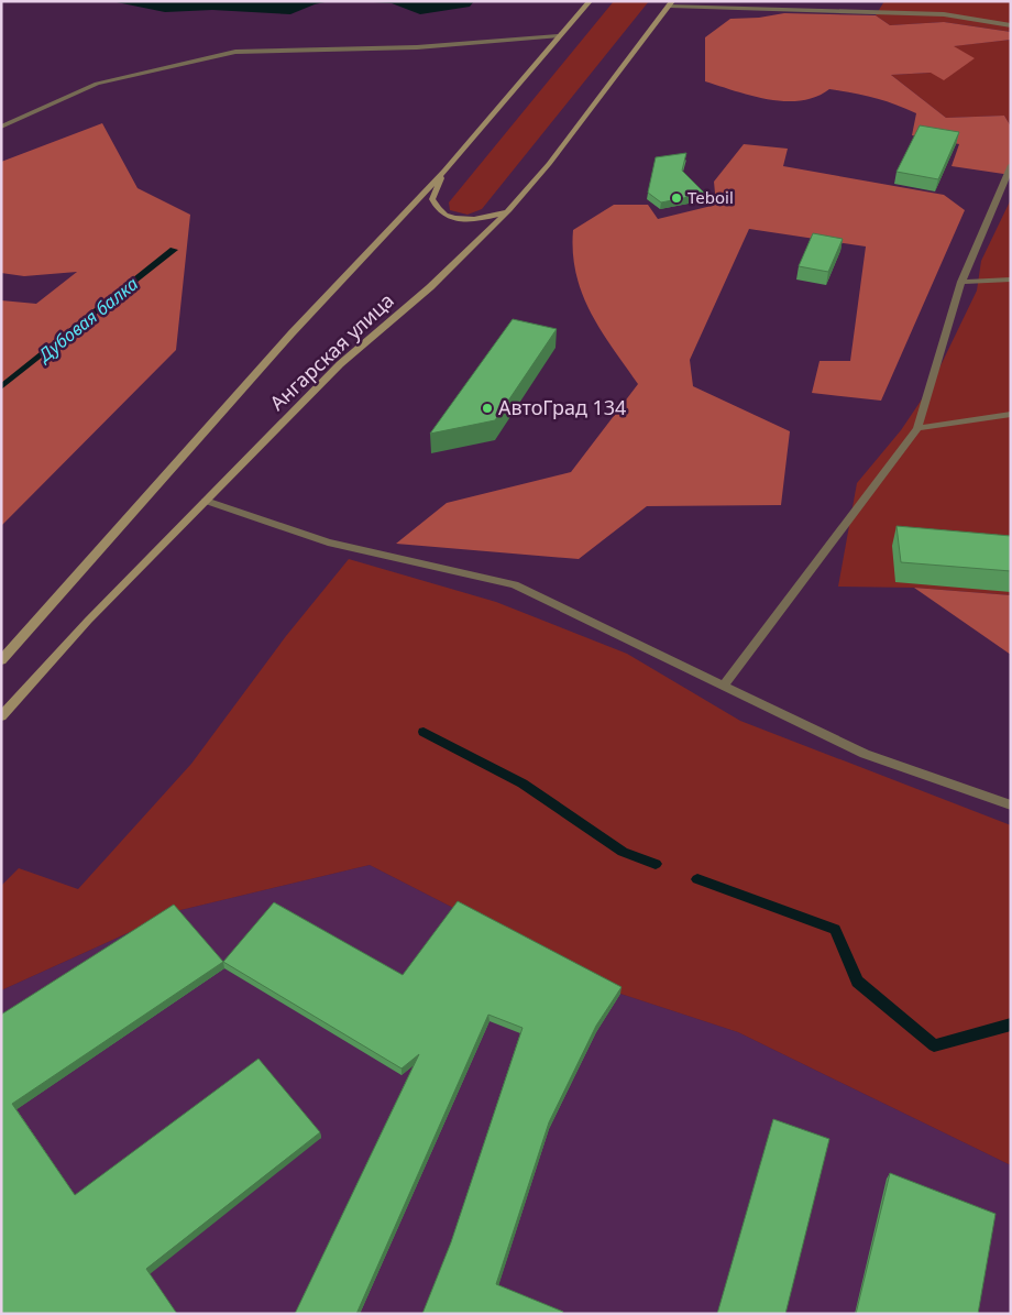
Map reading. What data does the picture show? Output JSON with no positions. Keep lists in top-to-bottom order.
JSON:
{
  "streets": {
    "main road": ["Ангарская улица"]
  },
  "water": ["Дубовая балка"],
  "places": ["Teboil", "АвтоГрад 134"]
}
